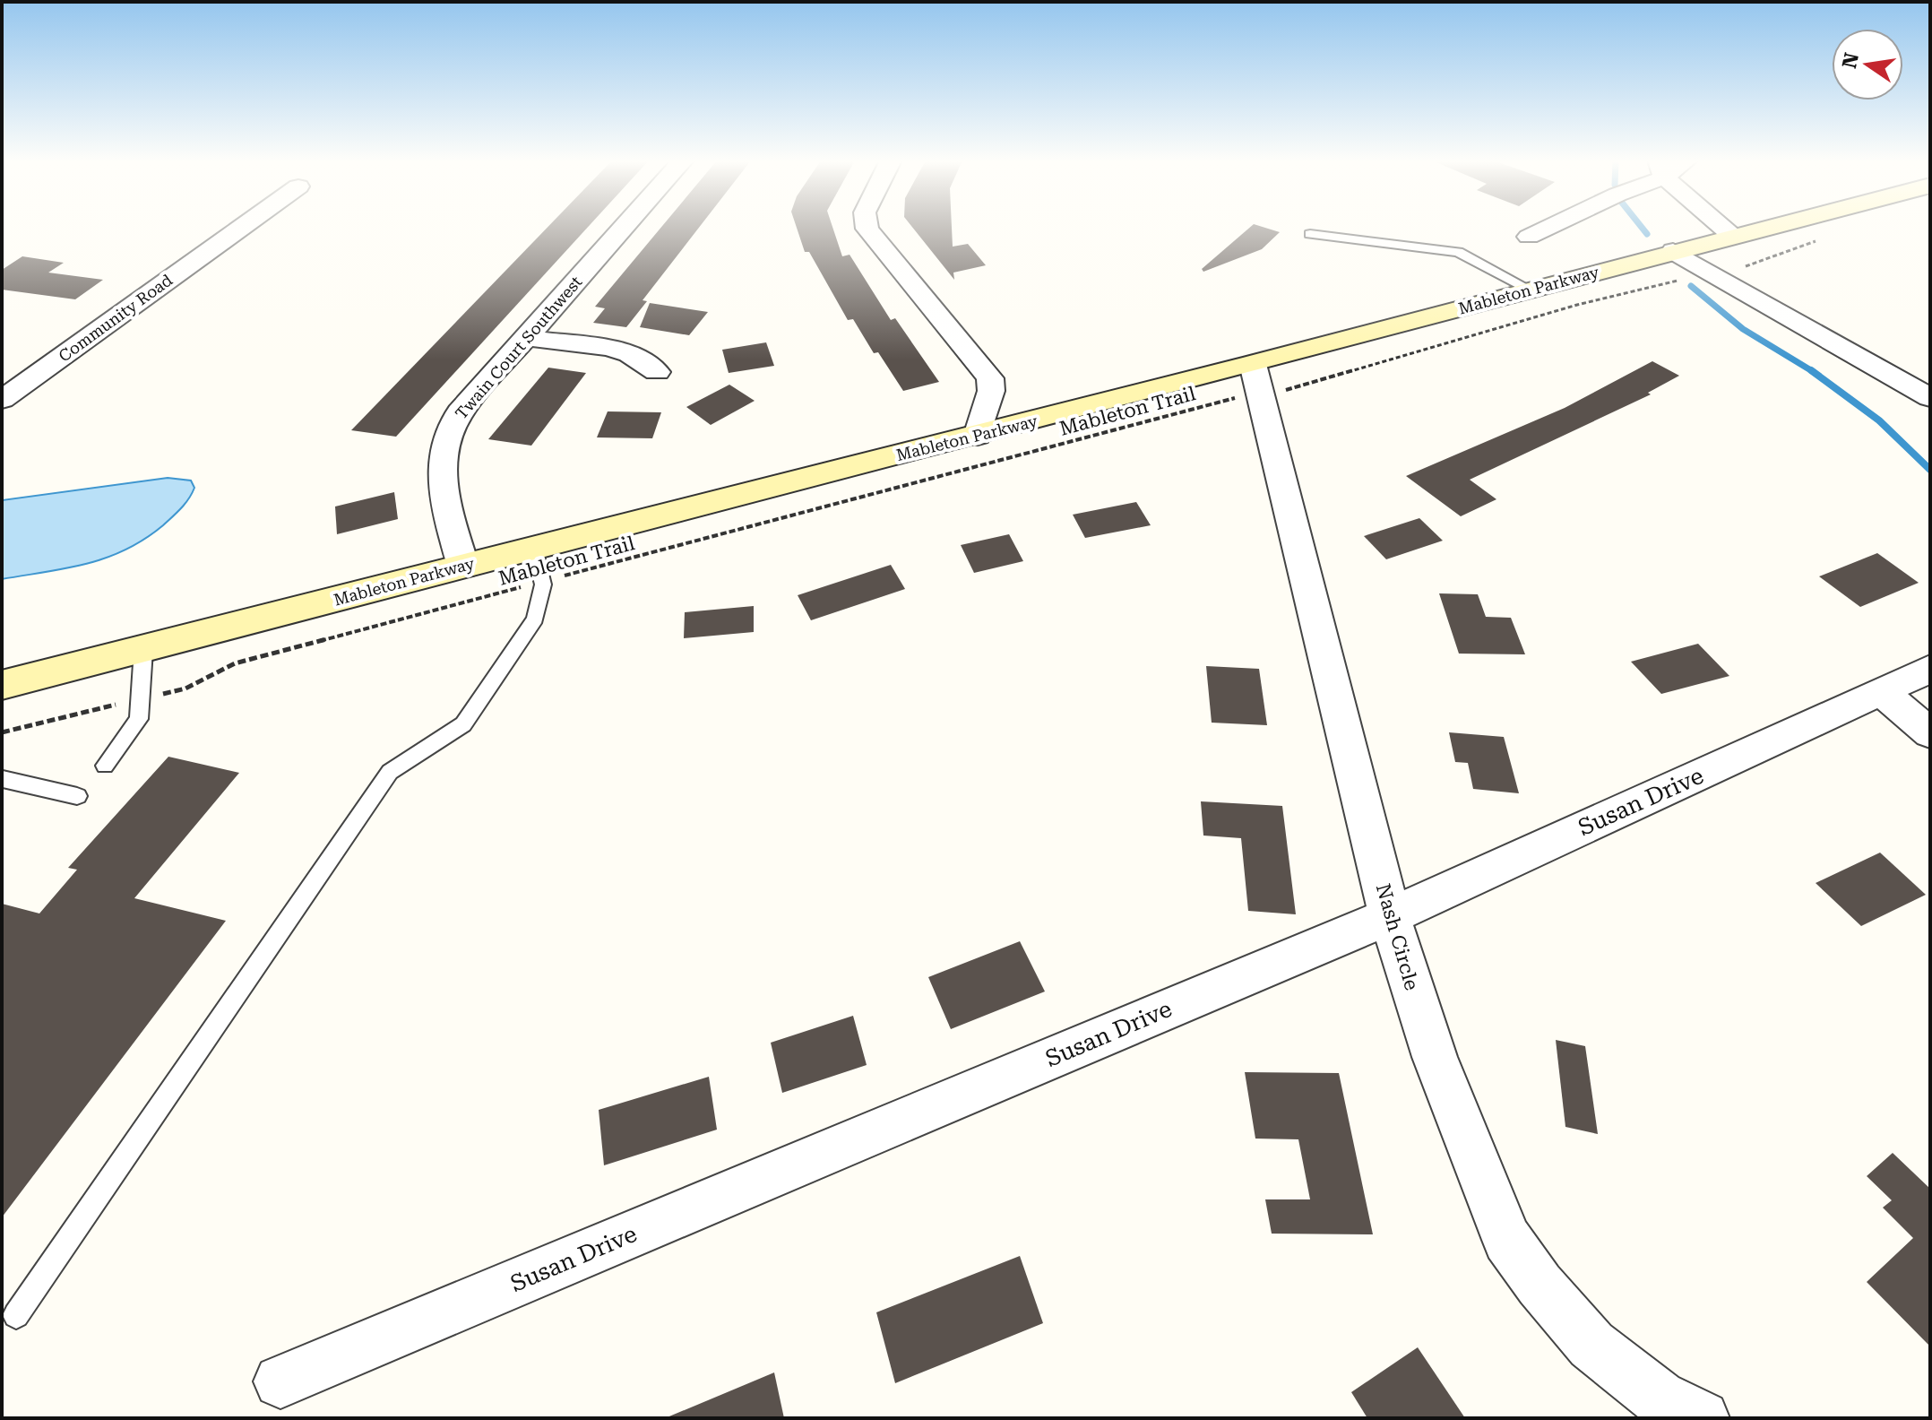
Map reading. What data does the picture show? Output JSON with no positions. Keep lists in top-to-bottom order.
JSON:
{
  "streets": {
    "main road": ["Mableton Parkway"],
    "street": [
      "Community Road",
      "Twain Court Southwest",
      "Susan Drive",
      "Nash Circle"
    ],
    "path": ["Mableton Trail"]
  },
  "crossings": [
    ["Mableton Parkway", "Twain Court Southwest"],
    ["Mableton Parkway", "Mableton Trail"],
    ["Mableton Parkway", "Nash Circle"],
    ["Mableton Trail", "Nash Circle"],
    ["Susan Drive", "Nash Circle"]
  ],
  "north": "left"
}
